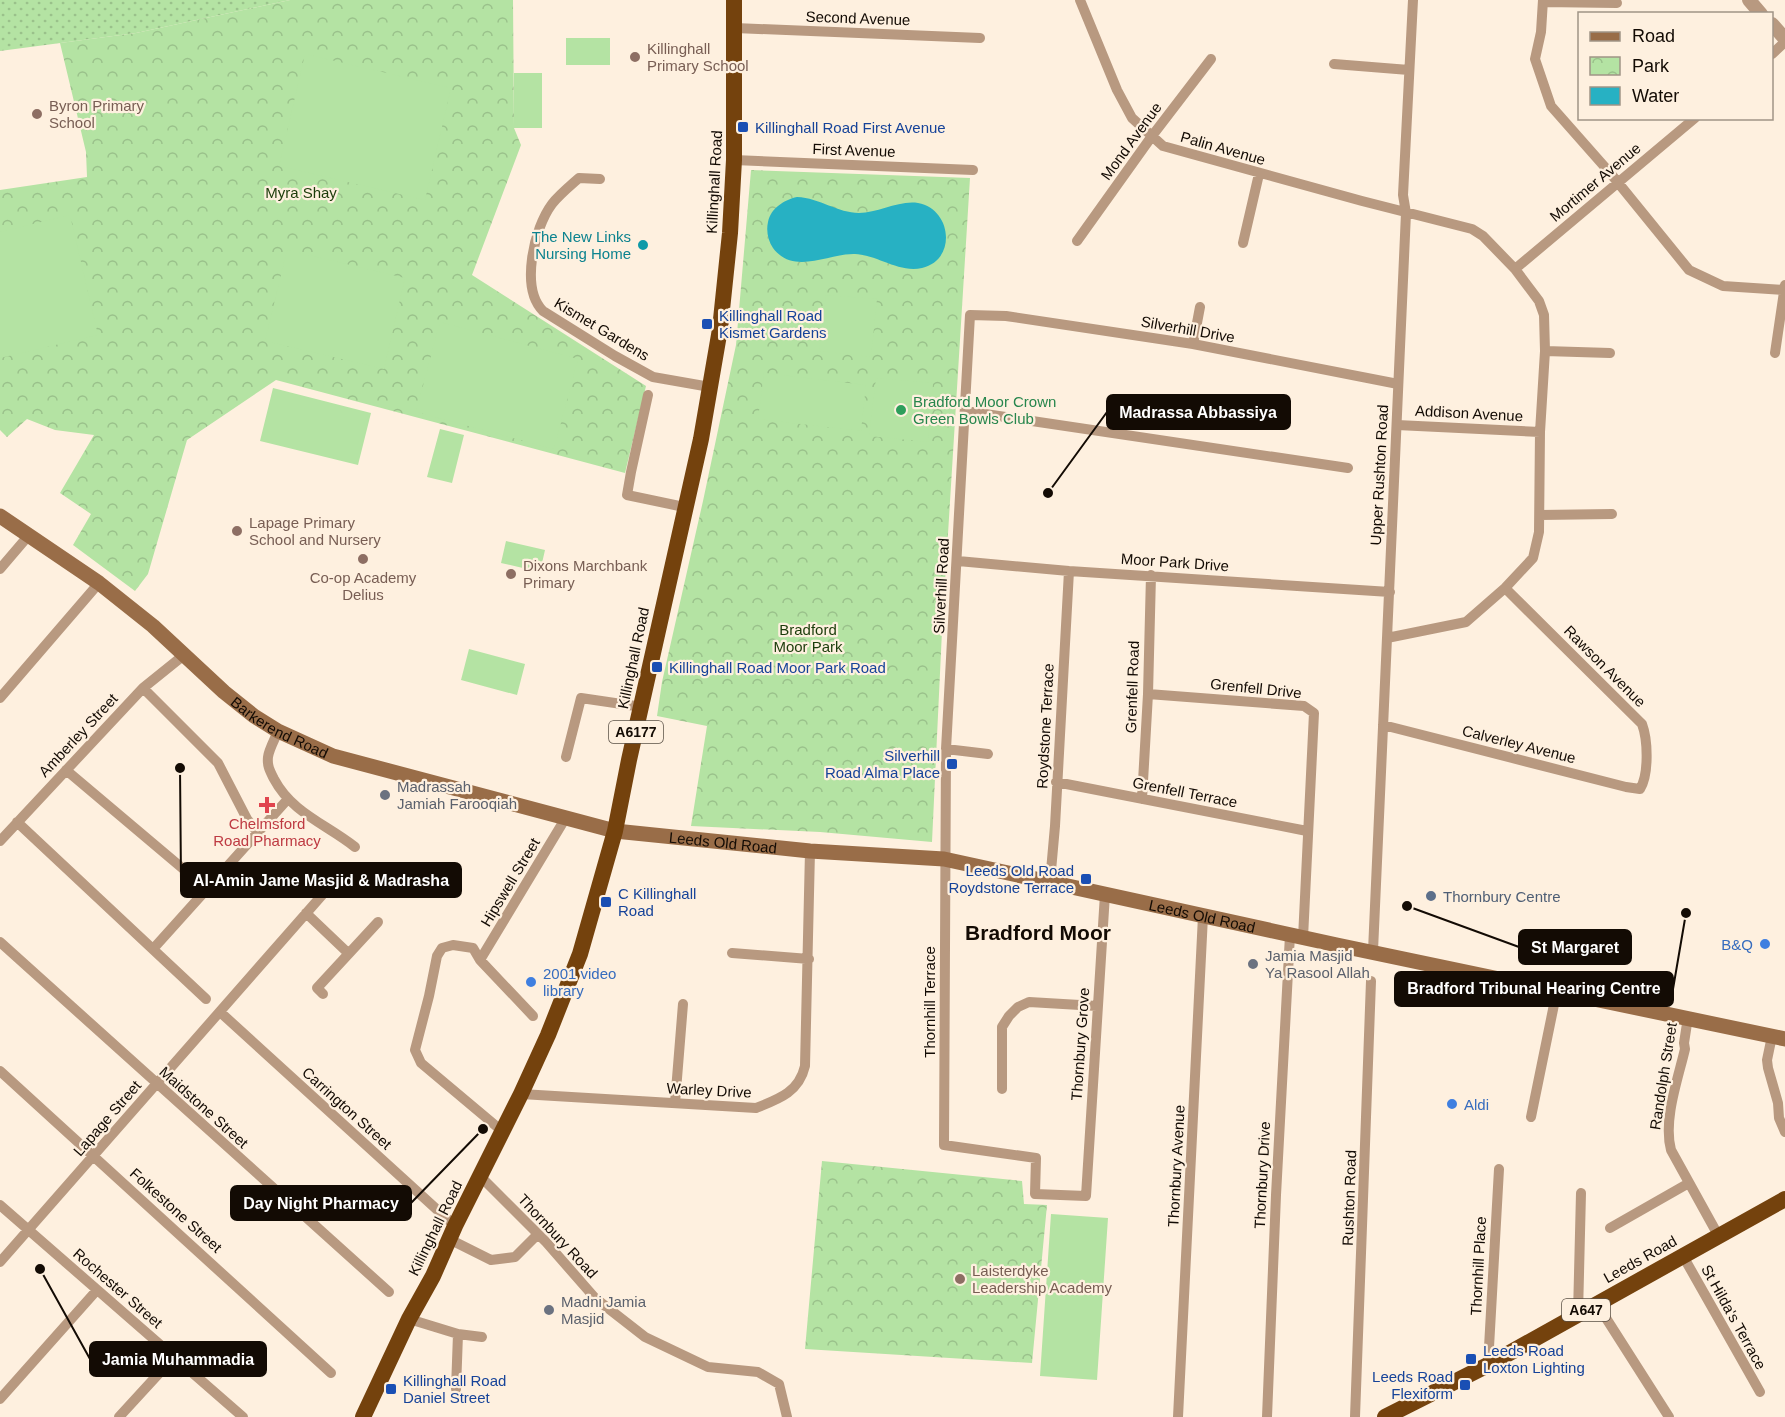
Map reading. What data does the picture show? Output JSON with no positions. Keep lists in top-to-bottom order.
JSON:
{
  "streets": {
    "highway": [
      "Killinghall Road",
      "A6177",
      "Leeds Road",
      "A647"
    ],
    "main road": ["Barkerend Road", "Leeds Old Road"],
    "street": [
      "Second Avenue",
      "Mond Avenue",
      "Palin Avenue",
      "First Avenue",
      "Mortimer Avenue",
      "Kismet Gardens",
      "Silverhill Drive",
      "Addison Avenue",
      "Upper Rushton Road",
      "Moor Park Drive",
      "Silverhill Road",
      "Rawson Avenue",
      "Grenfell Road",
      "Grenfell Drive",
      "Roydstone Terrace",
      "Amberley Street",
      "Calverley Avenue",
      "Grenfell Terrace",
      "Hipswell Street",
      "Thornhill Terrace",
      "Thornbury Grove",
      "Randolph Street",
      "Warley Drive",
      "Maidstone Street",
      "Carrington Street",
      "Lapage Street",
      "Thornbury Avenue",
      "Thornbury Drive",
      "Rushton Road",
      "Folkestone Street",
      "Thornbury Road",
      "Thornhill Place",
      "Rochester Street",
      "St Hilda's Terrace"
    ]
  },
  "crossings": [
    ["Second Avenue", "Killinghall Road"],
    ["Mond Avenue", "Palin Avenue"],
    ["Palin Avenue", "Mortimer Avenue"],
    ["Palin Avenue", "Addison Avenue"],
    ["Palin Avenue", "Upper Rushton Road"],
    ["Palin Avenue", "Rawson Avenue"],
    ["First Avenue", "Killinghall Road"],
    ["Killinghall Road", "Kismet Gardens"],
    ["Killinghall Road", "Barkerend Road"],
    ["Killinghall Road", "Leeds Old Road"],
    ["Killinghall Road", "Warley Drive"],
    ["Killinghall Road", "Carrington Street"],
    ["Killinghall Road", "Thornbury Road"],
    ["Silverhill Drive", "Upper Rushton Road"],
    ["Silverhill Drive", "Silverhill Road"],
    ["Addison Avenue", "Upper Rushton Road"],
    ["Upper Rushton Road", "Moor Park Drive"],
    ["Upper Rushton Road", "Calverley Avenue"],
    ["Upper Rushton Road", "Leeds Old Road"],
    ["Moor Park Drive", "Silverhill Road"],
    ["Moor Park Drive", "Grenfell Road"],
    ["Moor Park Drive", "Roydstone Terrace"],
    ["Silverhill Road", "Leeds Old Road"],
    ["Silverhill Road", "Thornhill Terrace"],
    ["Rawson Avenue", "Calverley Avenue"],
    ["Grenfell Road", "Grenfell Drive"],
    ["Grenfell Road", "Grenfell Terrace"],
    ["Grenfell Drive", "Grenfell Terrace"],
    ["Grenfell Drive", "Thornbury Drive"],
    ["Barkerend Road", "Amberley Street"],
    ["Barkerend Road", "Leeds Old Road"],
    ["Barkerend Road", "Hipswell Street"],
    ["Roydstone Terrace", "Grenfell Terrace"],
    ["Roydstone Terrace", "Leeds Old Road"],
    ["Grenfell Terrace", "Thornbury Drive"],
    ["Leeds Old Road", "Thornhill Terrace"],
    ["Leeds Old Road", "Thornbury Grove"],
    ["Leeds Old Road", "Randolph Street"],
    ["Leeds Old Road", "Warley Drive"],
    ["Leeds Old Road", "Thornbury Avenue"],
    ["Leeds Old Road", "Thornbury Drive"],
    ["Thornhill Terrace", "Thornbury Grove"],
    ["Randolph Street", "Leeds Road"],
    ["Maidstone Street", "Lapage Street"],
    ["Carrington Street", "Lapage Street"],
    ["Carrington Street", "Thornbury Road"],
    ["Lapage Street", "Folkestone Street"],
    ["Lapage Street", "Rochester Street"],
    ["Leeds Road", "Thornhill Place"],
    ["Leeds Road", "St Hilda's Terrace"]
  ],
  "districts": ["Bradford Moor"],
  "parks": ["Myra Shay", "Bradford Moor Park"],
  "places": {
    "other": [
      "Killinghall Primary School",
      "Byron Primary School",
      "The New Links Nursing Home",
      "Bradford Moor Crown Green Bowls Club",
      "Madrassa Abbassiya",
      "Lapage Primary School and Nursery",
      "Co-op Academy Delius",
      "Dixons Marchbank Primary",
      "Al-Amin Jame Masjid & Madrasha",
      "Madrassah Jamiah Farooqiah",
      "Thornbury Centre",
      "St Margaret",
      "Bradford Tribunal Hearing Centre",
      "B&Q",
      "Jamia Masjid Ya Rasool Allah",
      "2001 video library",
      "Aldi",
      "Day Night Pharmacy",
      "Jamia Muhammadia",
      "Laisterdyke Leadership Academy",
      "Madni Jamia Masjid"
    ],
    "transit": [
      "Killinghall Road First Avenue",
      "Killinghall Road Kismet Gardens",
      "Killinghall Road Moor Park Road",
      "Silverhill Road Alma Place",
      "Leeds Old Road Roydstone Terrace",
      "C Killinghall Road",
      "Leeds Road Loxton Lighting",
      "Leeds Road Flexiform",
      "Killinghall Road Daniel Street"
    ],
    "health": ["Chelmsford Road Pharmacy"]
  },
  "legend": ["Road", "Park", "Water"]
}
